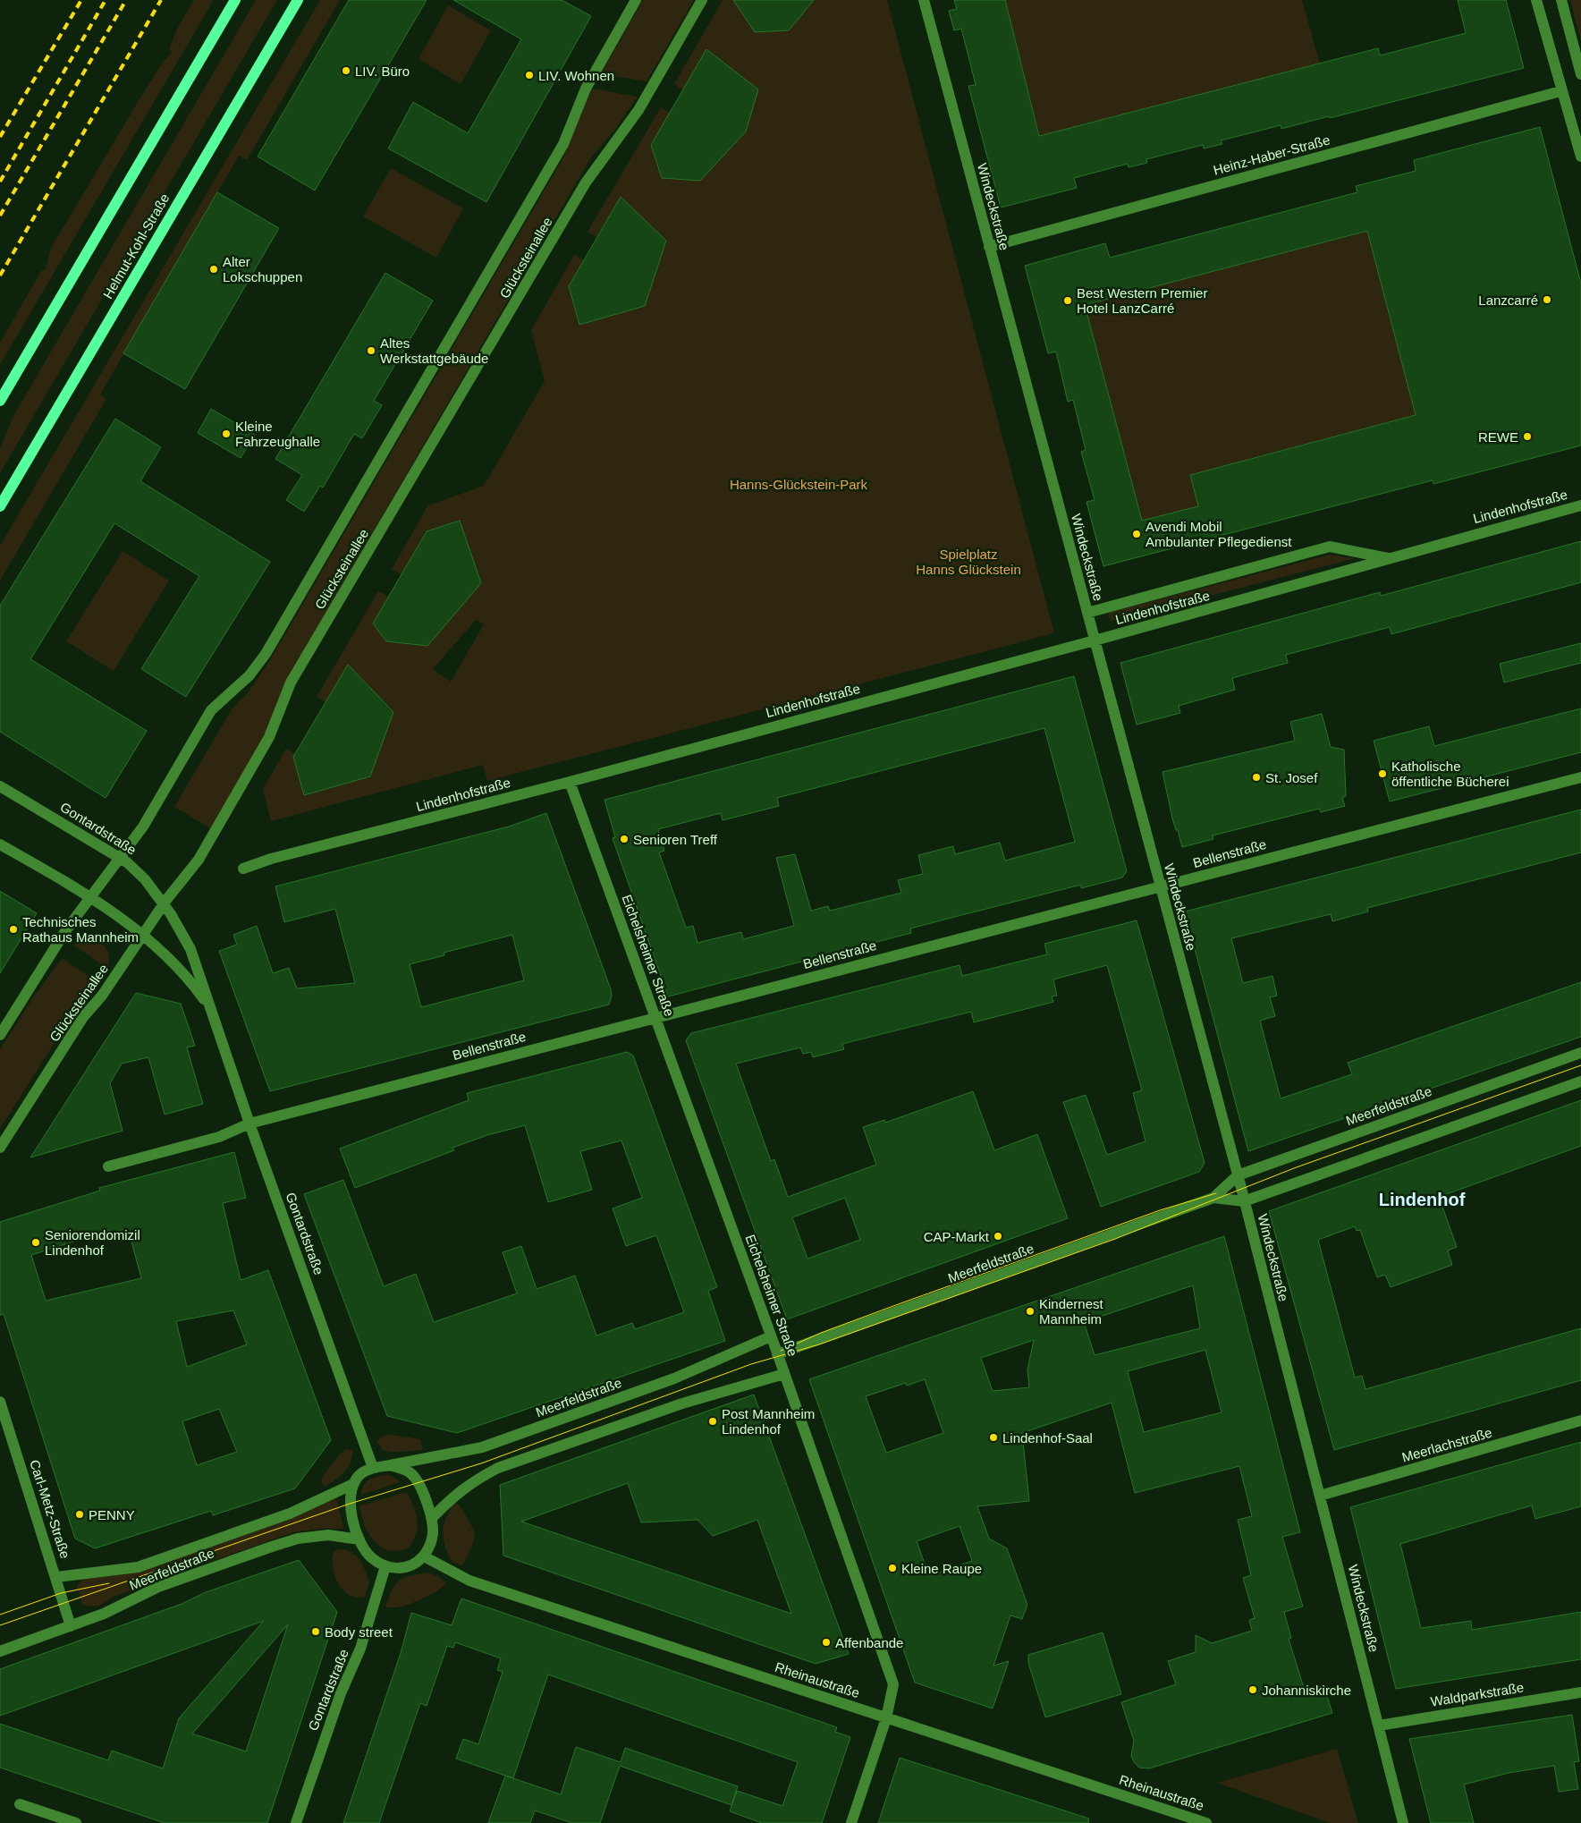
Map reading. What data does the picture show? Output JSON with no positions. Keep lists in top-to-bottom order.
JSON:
{
  "streets": {
    "main road": ["Helmut-Kohl-Straße"],
    "street": [
      "Heinz-Haber-Straße",
      "Windeckstraße",
      "Glücksteinallee",
      "Lindenhofstraße",
      "Gontardstraße",
      "Bellenstraße",
      "Eichelsheimer Straße",
      "Meerfeldstraße",
      "Meerlachstraße",
      "Carl-Metz-Straße",
      "Rheinaustraße",
      "Waldparkstraße"
    ]
  },
  "crossings": [
    ["Heinz-Haber-Straße", "Windeckstraße"],
    ["Windeckstraße", "Lindenhofstraße"],
    ["Windeckstraße", "Bellenstraße"],
    ["Windeckstraße", "Meerfeldstraße"],
    ["Windeckstraße", "Meerlachstraße"],
    ["Windeckstraße", "Waldparkstraße"],
    ["Glücksteinallee", "Gontardstraße"],
    ["Lindenhofstraße", "Eichelsheimer Straße"],
    ["Gontardstraße", "Bellenstraße"],
    ["Gontardstraße", "Meerfeldstraße"],
    ["Gontardstraße", "Rheinaustraße"],
    ["Bellenstraße", "Eichelsheimer Straße"],
    ["Eichelsheimer Straße", "Meerfeldstraße"],
    ["Eichelsheimer Straße", "Rheinaustraße"],
    ["Meerfeldstraße", "Carl-Metz-Straße"],
    ["Meerfeldstraße", "Rheinaustraße"]
  ],
  "districts": ["Lindenhof"],
  "parks": ["Hanns-Glückstein-Park", "Spielplatz Hanns Glückstein"],
  "places": [
    "LIV. Büro",
    "LIV. Wohnen",
    "Alter Lokschuppen",
    "Lanzcarré",
    "Best Western Premier Hotel LanzCarré",
    "Altes Werkstattgebäude",
    "Kleine Fahrzeughalle",
    "REWE",
    "Avendi Mobil Ambulanter Pflegedienst",
    "Katholische öffentliche Bücherei",
    "St. Josef",
    "Senioren Treff",
    "Technisches Rathaus Mannheim",
    "CAP-Markt",
    "Seniorendomizil Lindenhof",
    "Kindernest Mannheim",
    "Post Mannheim Lindenhof",
    "Lindenhof-Saal",
    "PENNY",
    "Kleine Raupe",
    "Body street",
    "Affenbande",
    "Johanniskirche"
  ]
}
